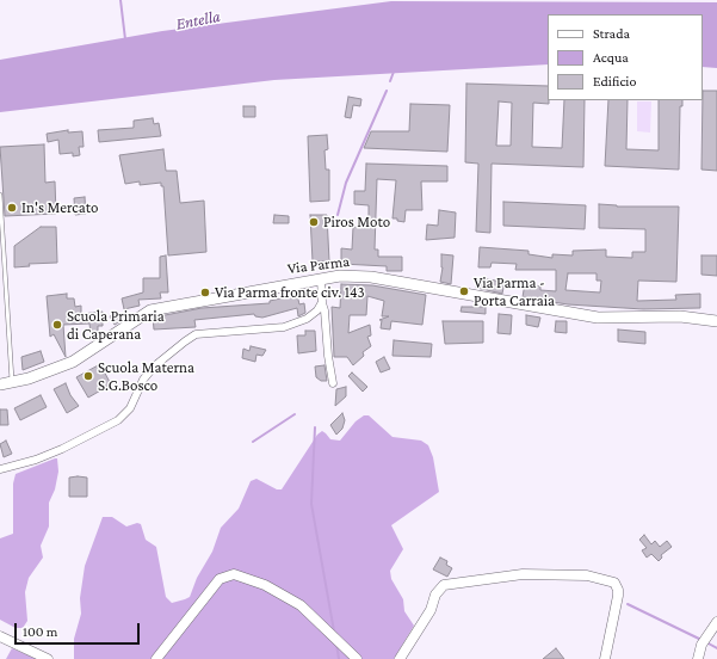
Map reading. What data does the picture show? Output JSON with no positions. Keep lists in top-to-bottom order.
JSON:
{
  "streets": {
    "main road": ["Via Parma"]
  },
  "water": ["Entella"],
  "places": [
    "In's Mercato",
    "Piros Moto",
    "Via Parma - Porta Carraia",
    "Via Parma fronte civ. 143",
    "Scuola Primaria di Caperana",
    "Scuola Materna S.G.Bosco"
  ],
  "legend": ["Strada", "Acqua", "Edificio"],
  "scale_bar": "100 m"
}
